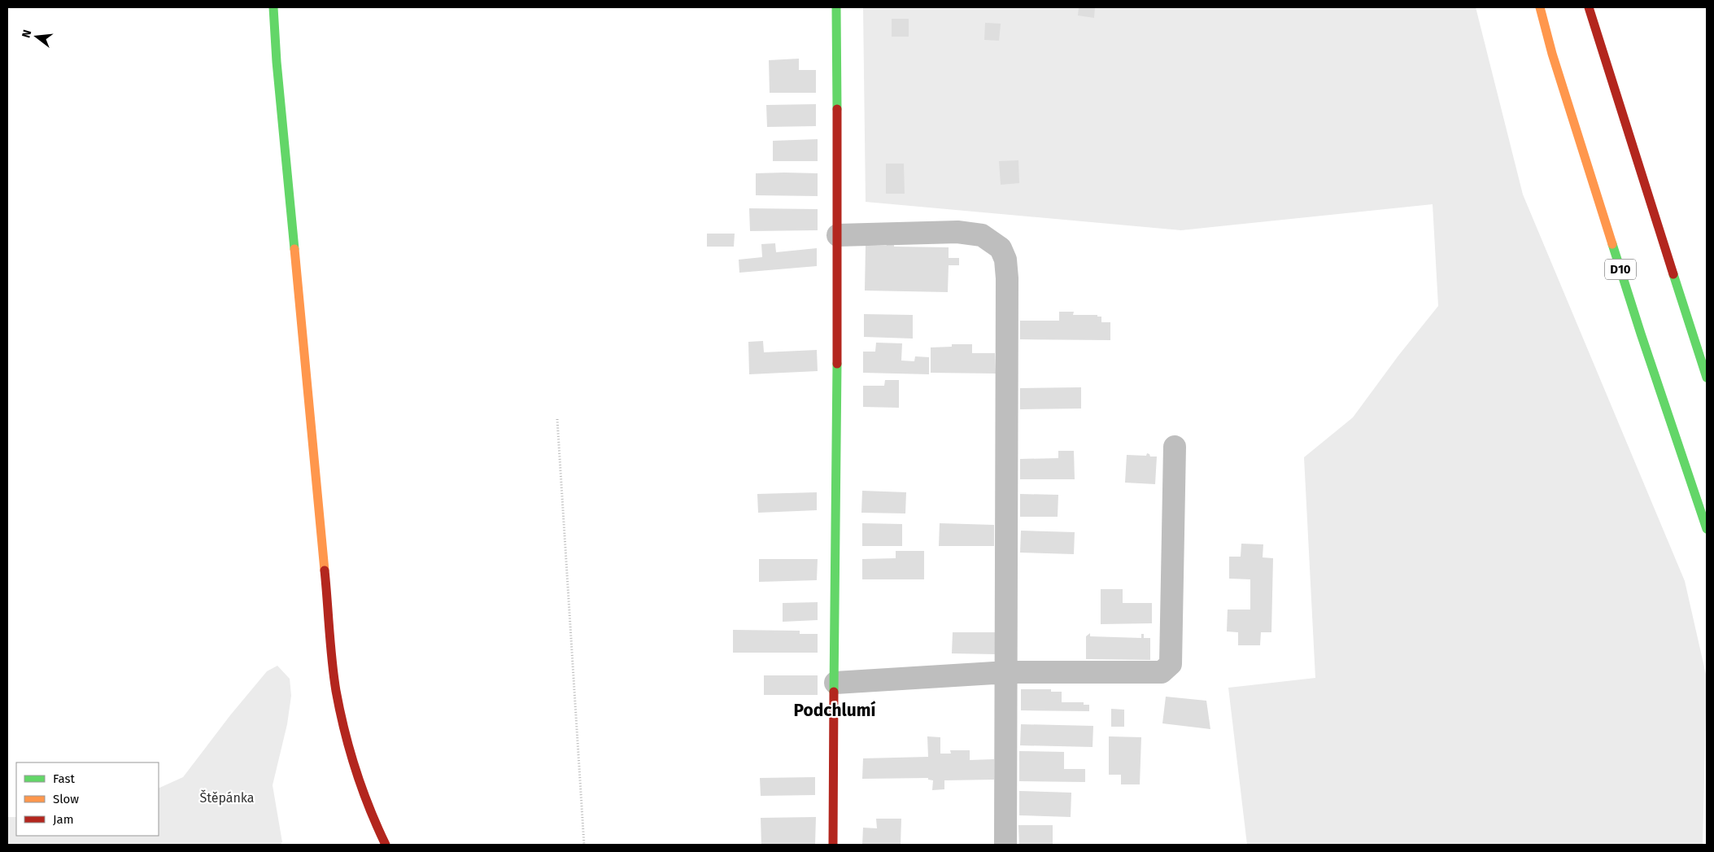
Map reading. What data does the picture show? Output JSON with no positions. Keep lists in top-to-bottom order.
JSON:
{
  "streets": {
    "main road": ["D10"]
  },
  "districts": ["Podchlumí"],
  "parks": ["Štěpánka"],
  "legend": ["Fast", "Slow", "Jam"],
  "north": "left"
}
